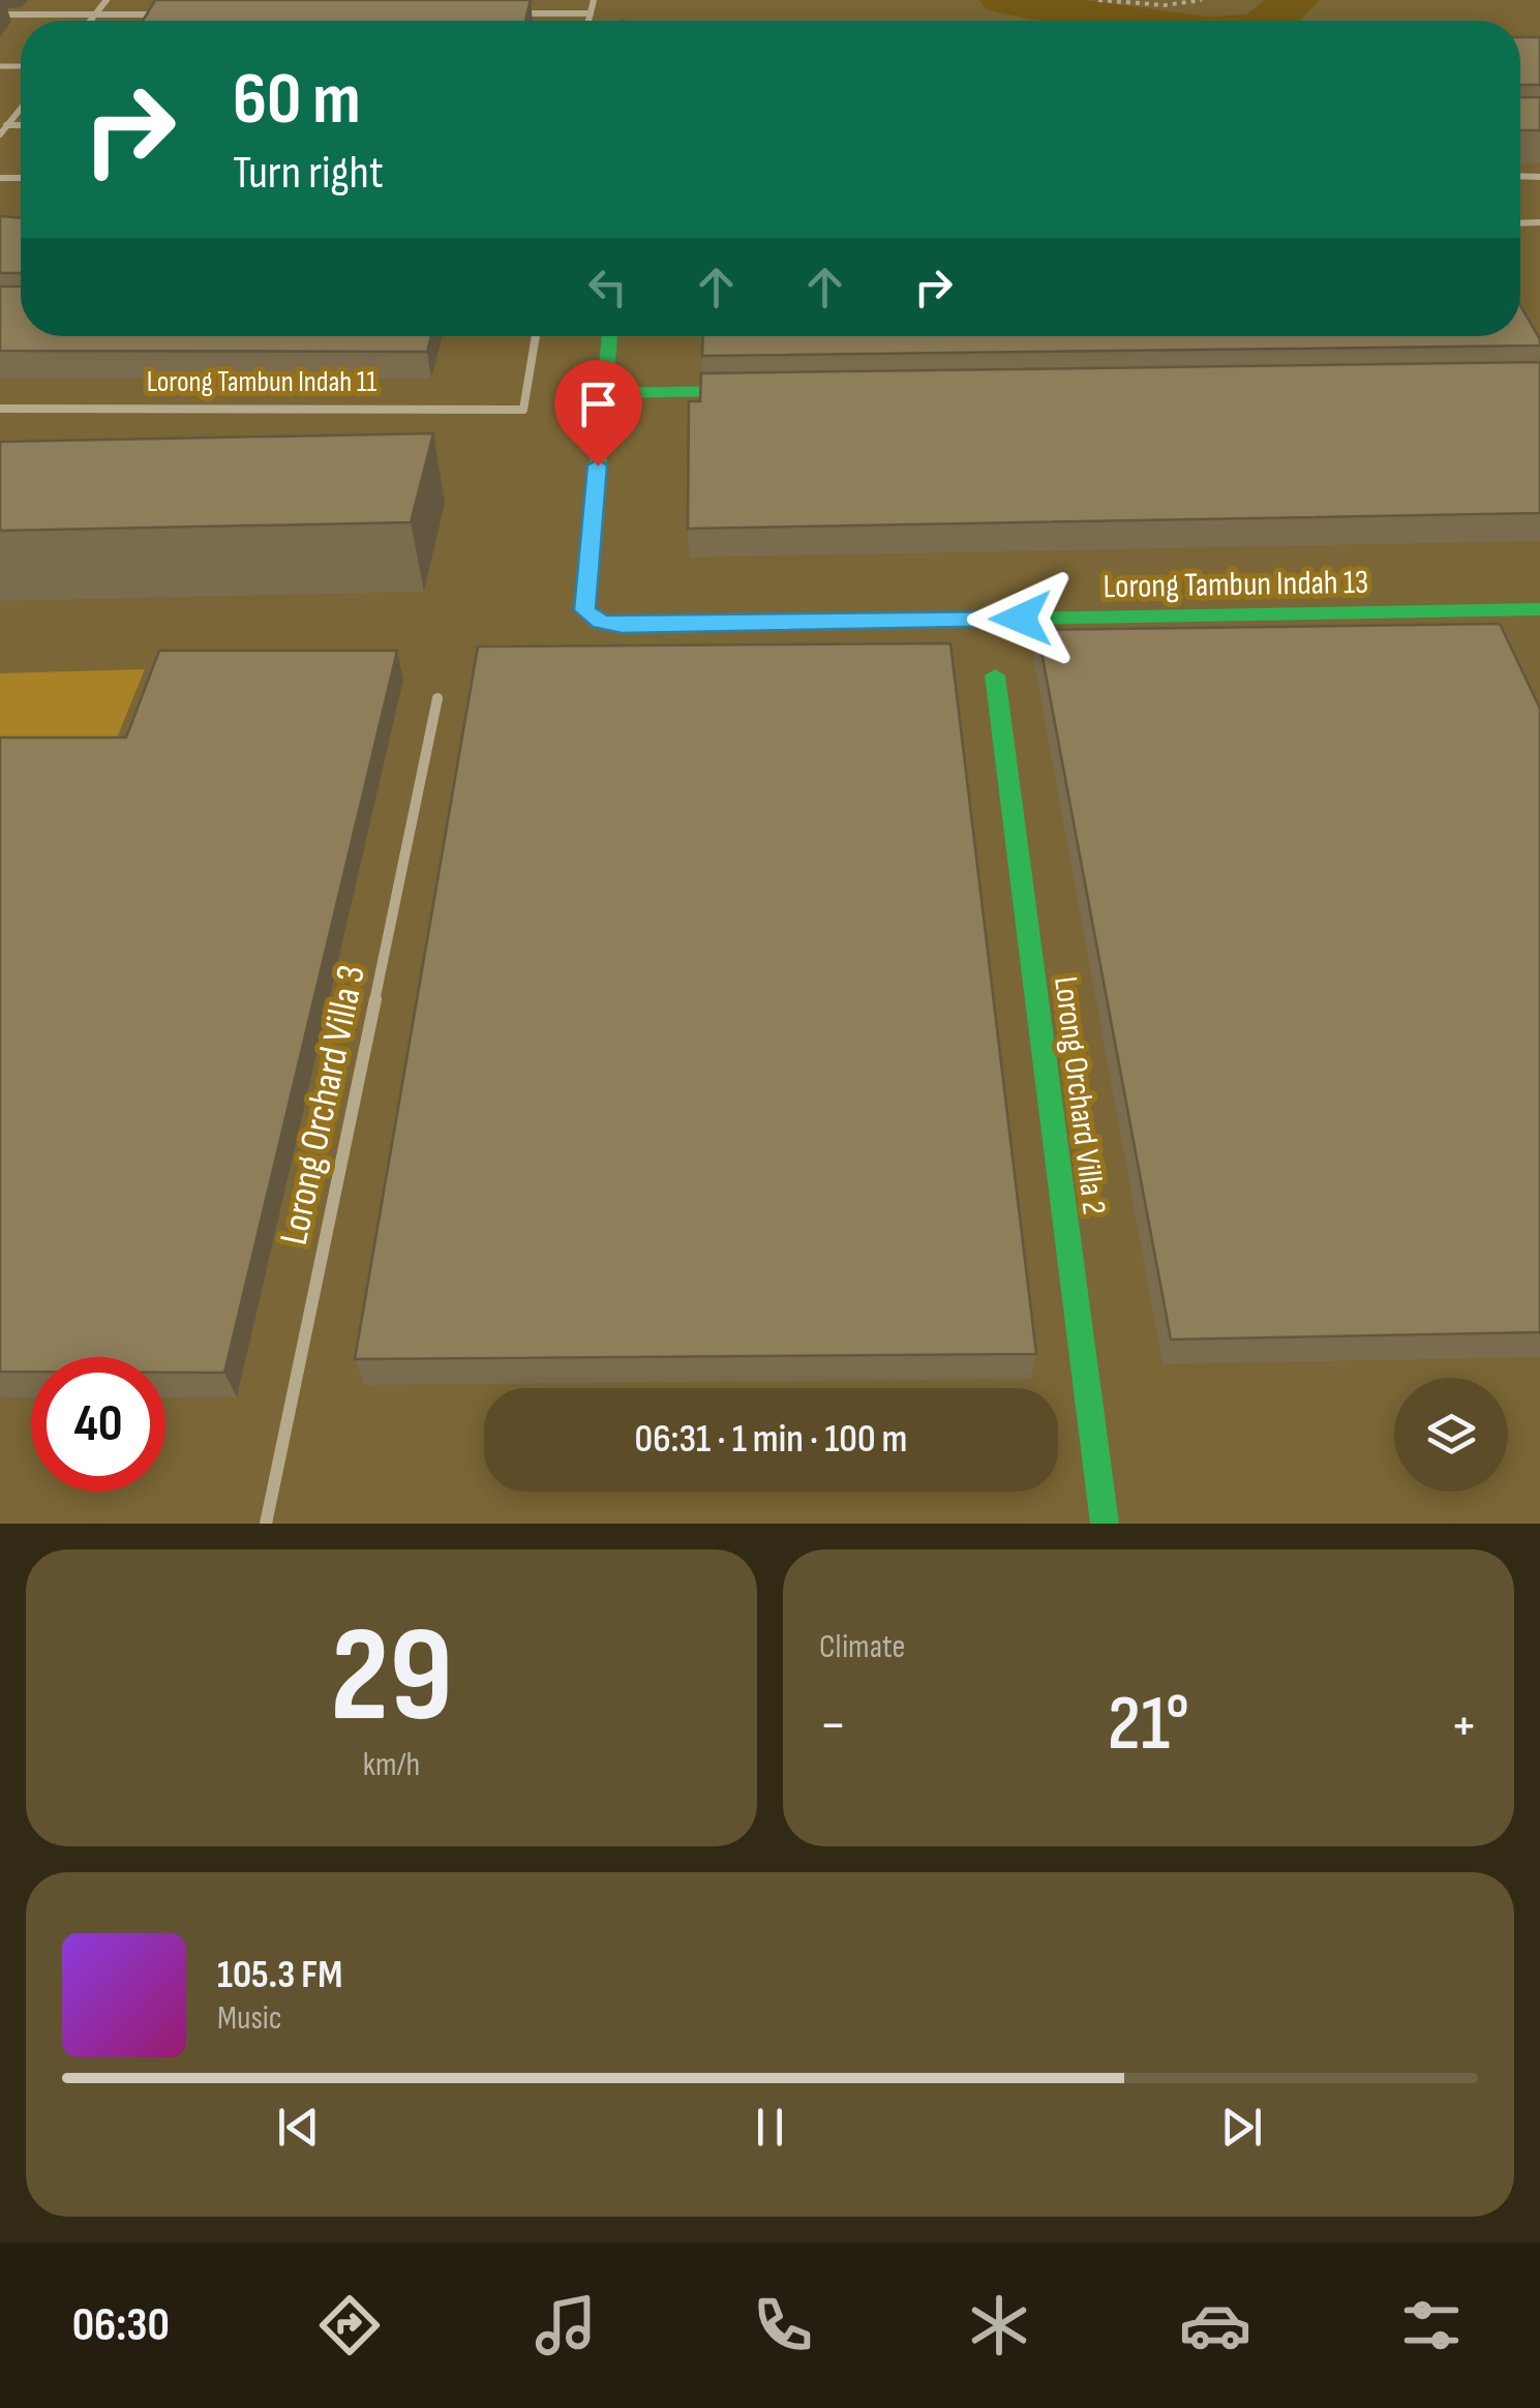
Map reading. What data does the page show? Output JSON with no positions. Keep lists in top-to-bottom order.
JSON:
{
  "streets": {
    "street": [
      "Lorong Tambun Indah 11",
      "Lorong Tambun Indah 13",
      "Lorong Orchard Villa 2",
      "Lorong Orchard Villa 3"
    ]
  },
  "page": {
    "turn": ["60 m", "Turn right"],
    "limit": "40",
    "trip": "06:31 · 1 min · 100 m",
    "tile": [
      ["29", "km/h"],
      "Climate"
    ],
    "heat": ["−", "21°", "+"],
    "song": ["105.3 FM", "Music"],
    "tabs": "06:30"
  }
}
